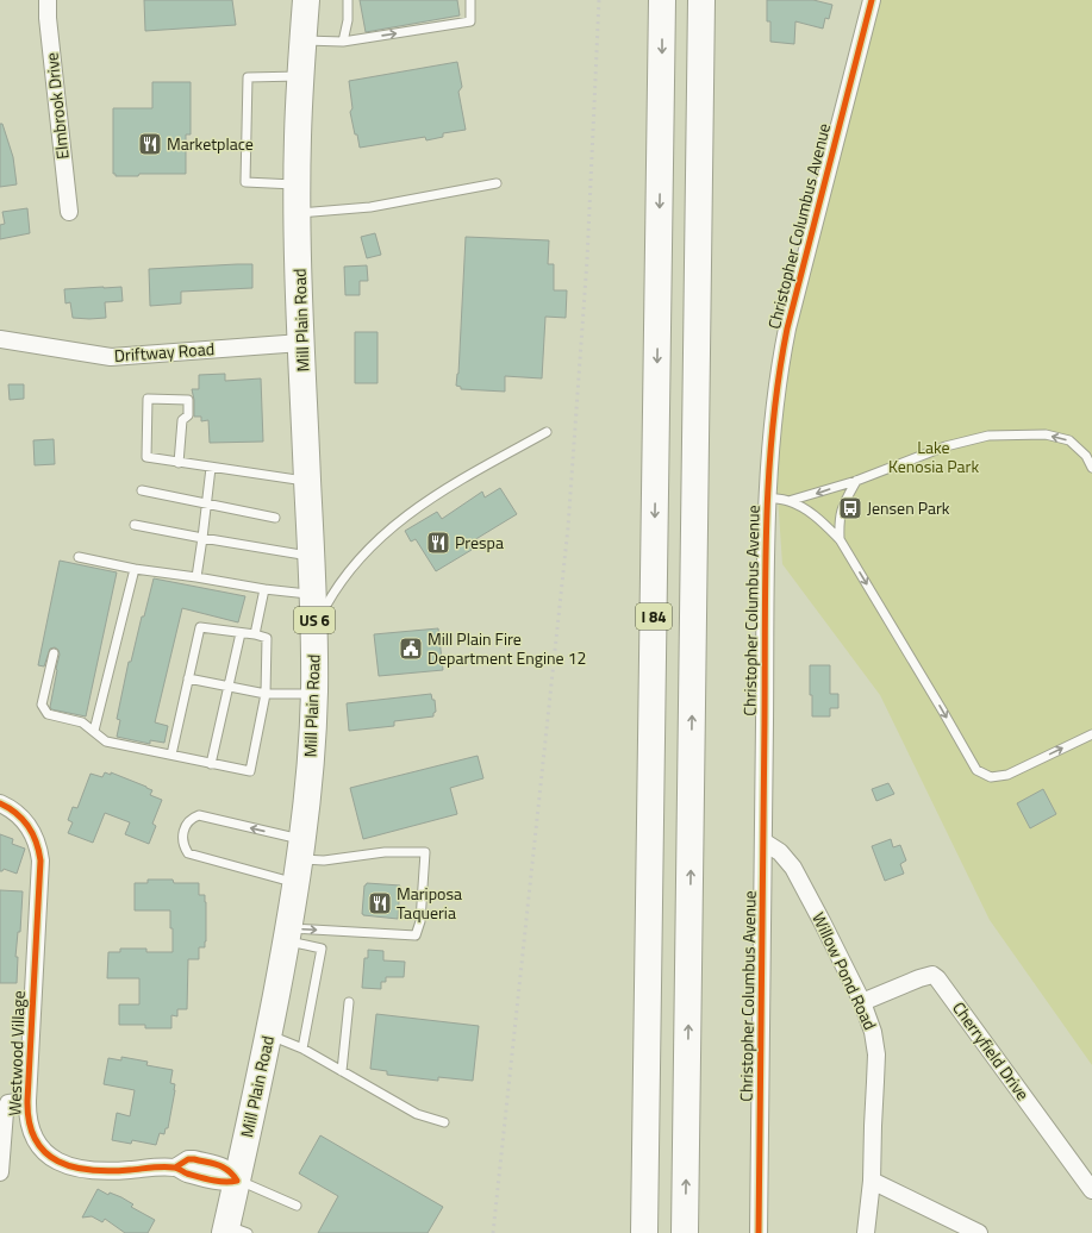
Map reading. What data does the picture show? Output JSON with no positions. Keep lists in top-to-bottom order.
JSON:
{
  "streets": {
    "main road": ["Mill Plain Road", "I 84", "US 6"],
    "street": [
      "Elmbrook Drive",
      "Christopher Columbus Avenue",
      "Driftway Road",
      "Willow Pond Road",
      "Cherryfield Drive",
      "Westwood Village"
    ]
  },
  "crossings": [
    ["Christopher Columbus Avenue", "Willow Pond Road"],
    ["Mill Plain Road", "Driftway Road"],
    ["Mill Plain Road", "Westwood Village"],
    ["Willow Pond Road", "Cherryfield Drive"]
  ],
  "parks": ["Lake Kenosia Park"],
  "places": {
    "restaurant": ["Marketplace", "Prespa", "Mariposa Taqueria"],
    "bus stop": ["Jensen Park"],
    "public building": ["Mill Plain Fire Department Engine 12"]
  }
}
